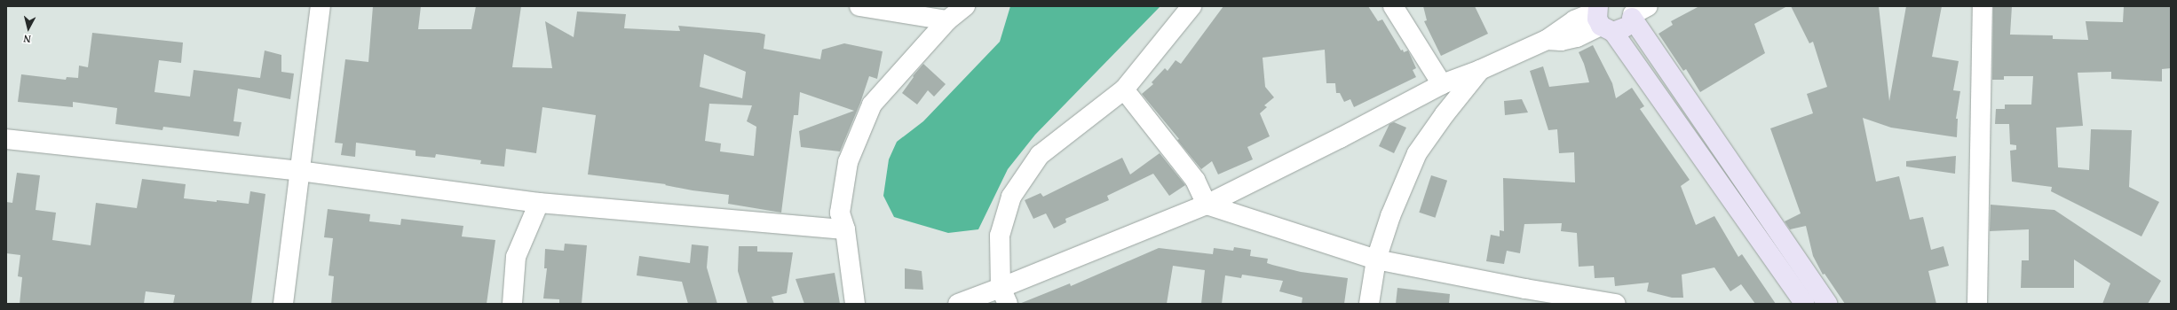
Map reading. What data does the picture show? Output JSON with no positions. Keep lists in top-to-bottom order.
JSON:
{
  "north": "bottom"
}
